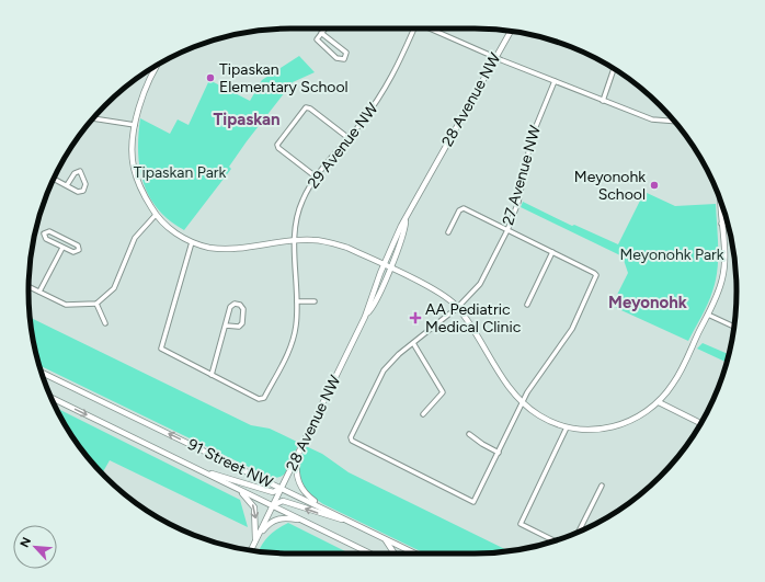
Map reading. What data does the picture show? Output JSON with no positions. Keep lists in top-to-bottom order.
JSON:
{
  "streets": {
    "street": [
      "28 Avenue NW",
      "29 Avenue NW",
      "27 Avenue NW",
      "91 Street NW"
    ]
  },
  "crossings": [
    ["28 Avenue NW", "91 Street NW"]
  ],
  "districts": ["Tipaskan", "Meyonohk"],
  "parks": ["Tipaskan Park", "Meyonohk Park"],
  "places": {
    "other": ["Tipaskan Elementary School", "Meyonohk School"],
    "health": ["AA Pediatric Medical Clinic"]
  },
  "north": "top left"
}
